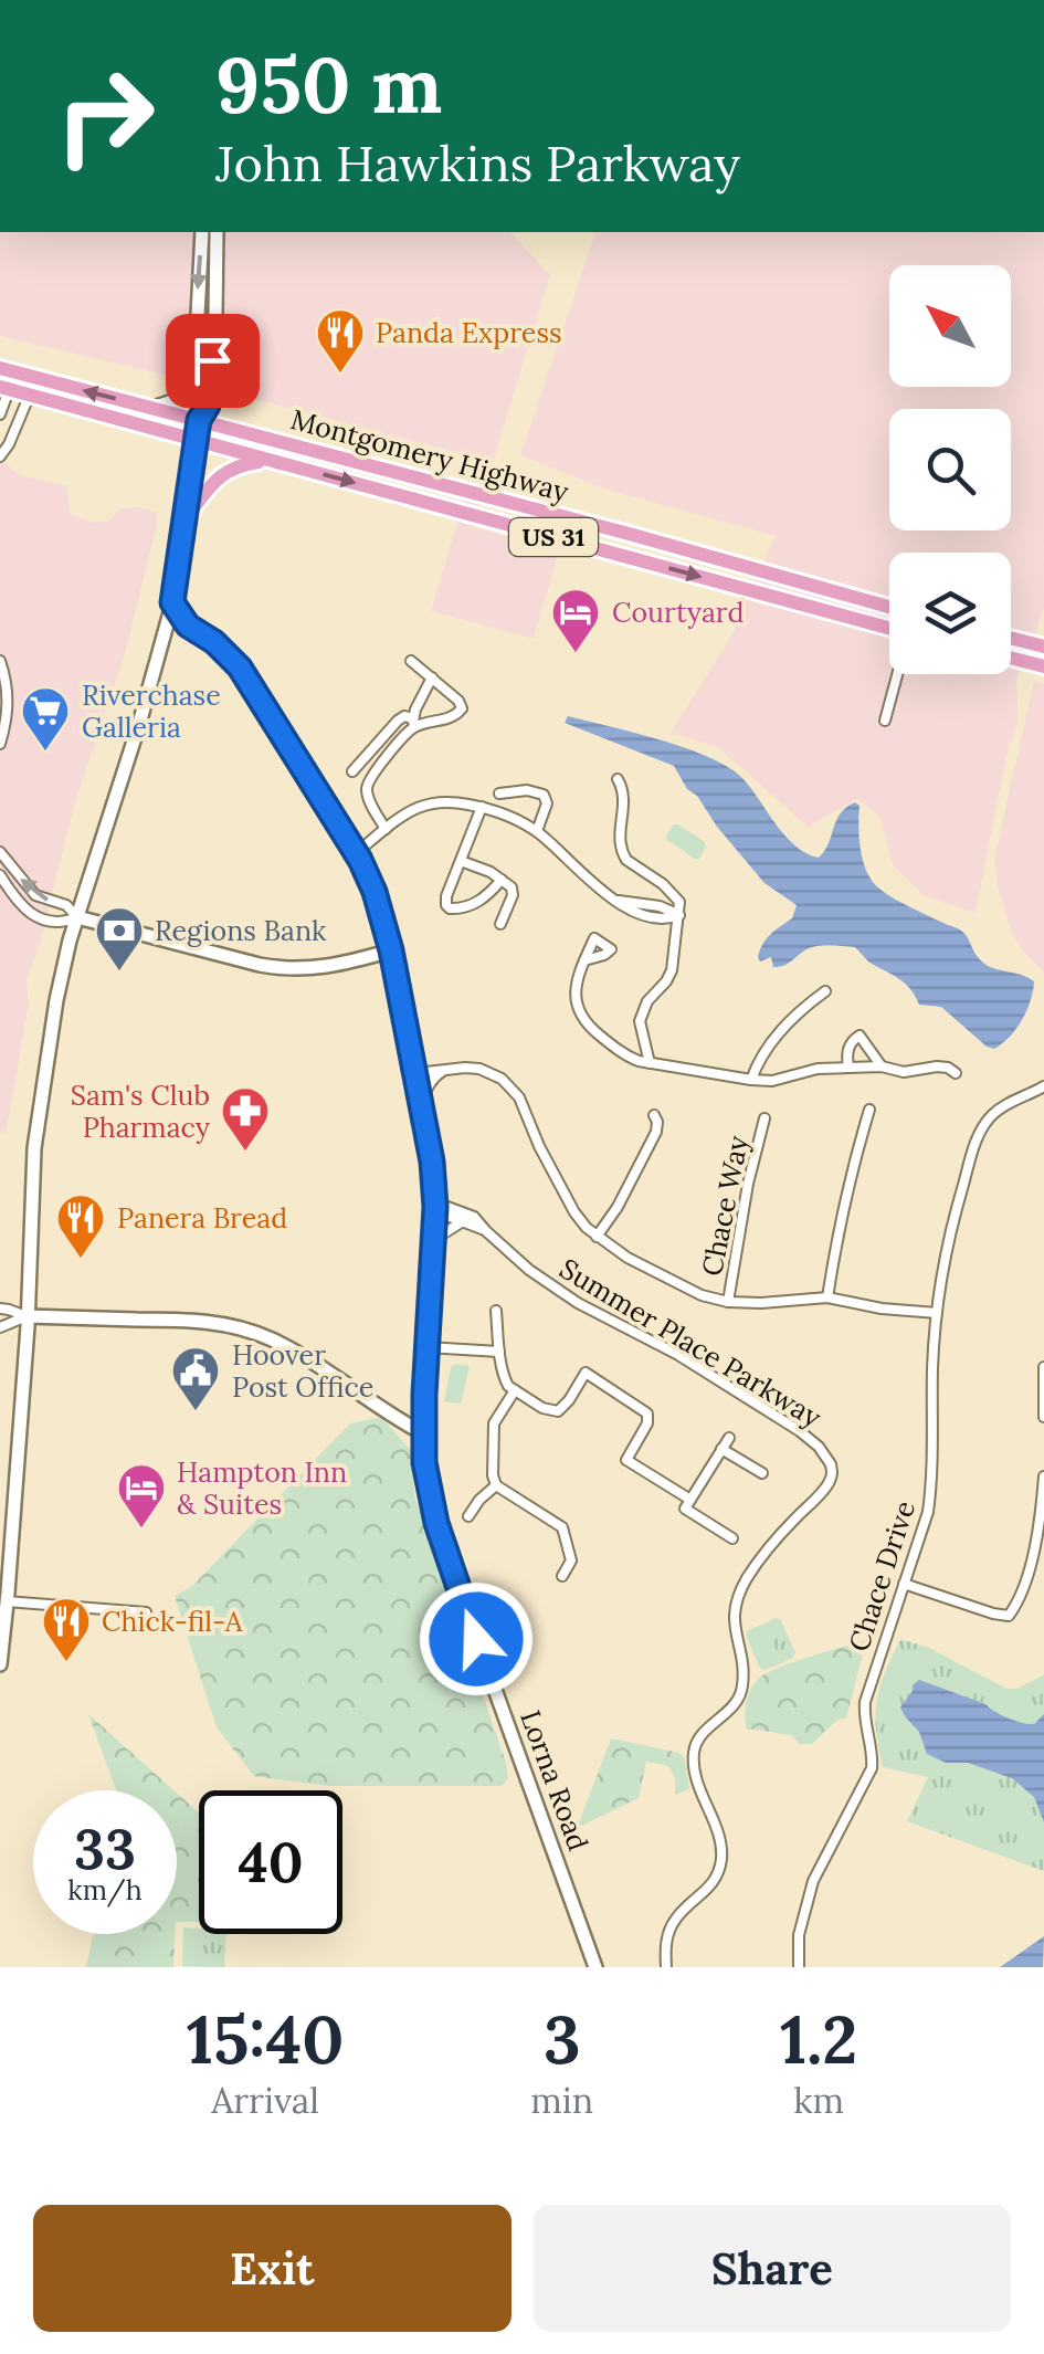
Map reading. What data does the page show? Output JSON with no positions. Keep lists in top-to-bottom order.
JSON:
{
  "streets": {
    "main road": ["Montgomery Highway", "US 31"],
    "street": [
      "Chace Way",
      "Summer Place Parkway",
      "Chace Drive",
      "Lorna Road"
    ]
  },
  "crossings": [
    ["Summer Place Parkway", "Lorna Road"]
  ],
  "places": {
    "restaurant": ["Panda Express", "Panera Bread", "Chick-fil-A"],
    "hotel": ["Courtyard", "Hampton Inn & Suites"],
    "supermarket": ["Riverchase Galleria"],
    "bank": ["Regions Bank"],
    "pharmacy": ["Sam's Club Pharmacy"],
    "public building": ["Hoover Post Office"]
  },
  "north": "top left",
  "page": {
    "turn": ["950 m", "John Hawkins Parkway"],
    "speed": "33 km/h",
    "limit": "40",
    "eta": [
      "15:40",
      "Arrival",
      "3",
      "min",
      "1.2",
      "km"
    ],
    "buttons": ["Exit", "Share"]
  }
}
